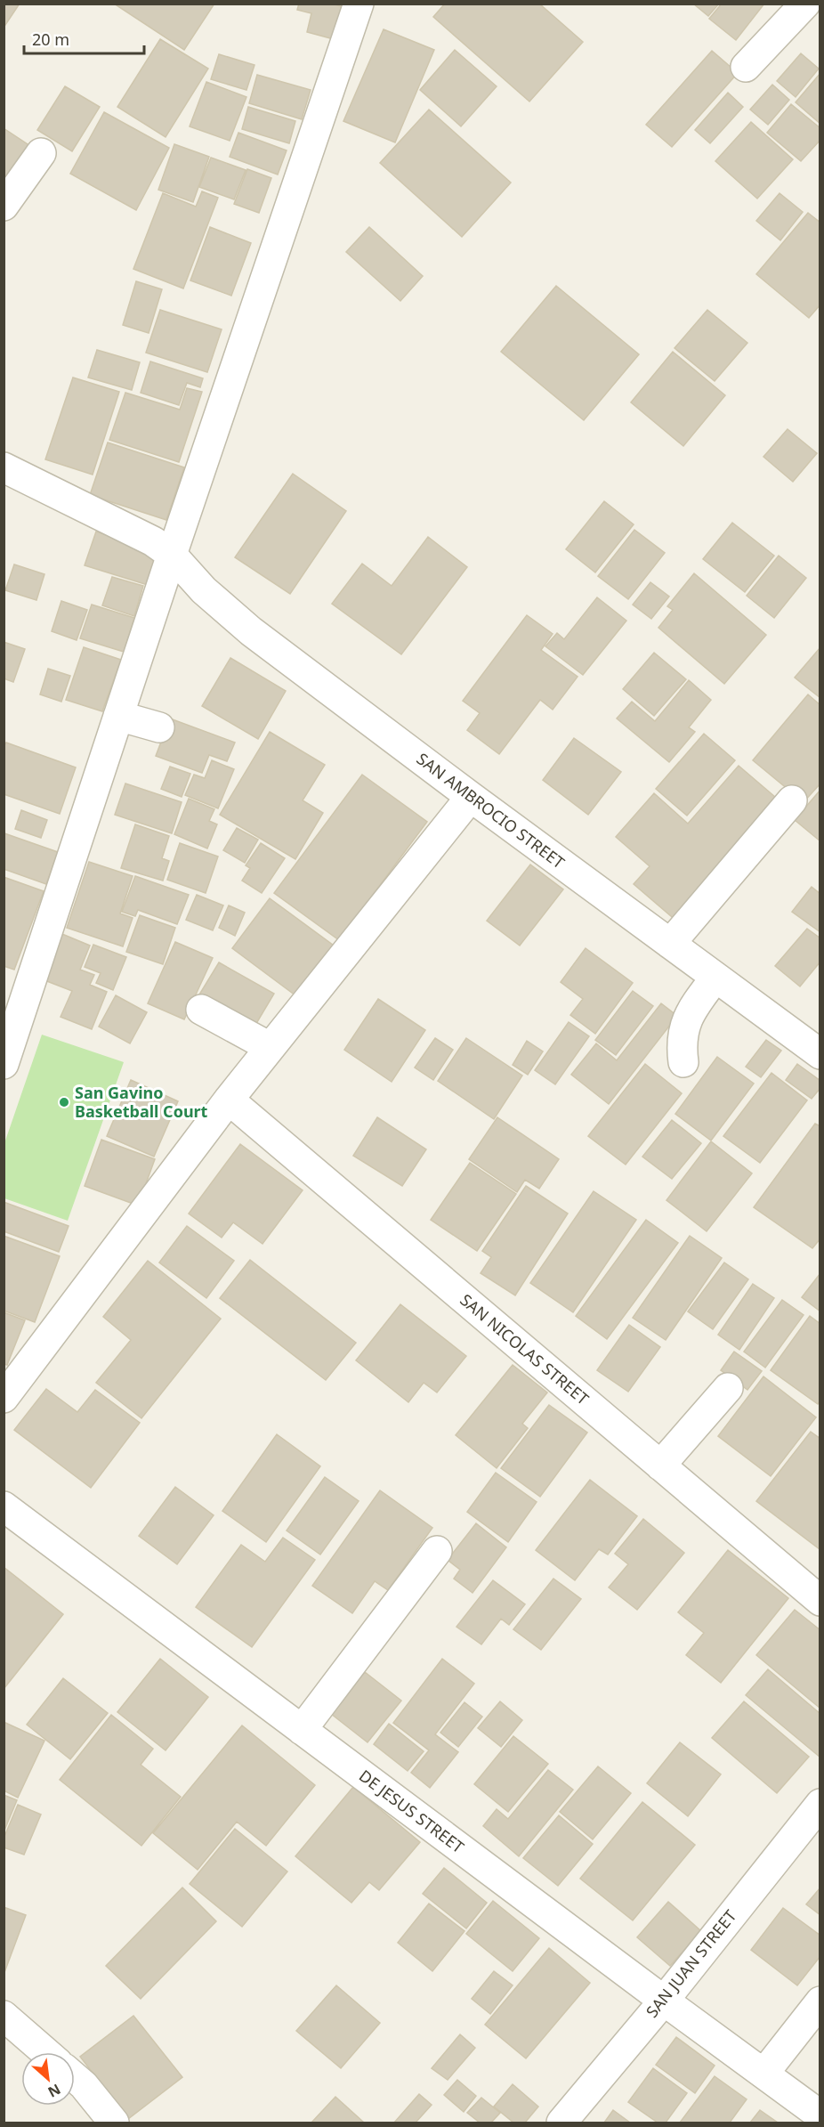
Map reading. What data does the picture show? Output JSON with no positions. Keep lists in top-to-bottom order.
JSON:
{
  "streets": {
    "street": [
      "SAN AMBROCIO STREET",
      "SAN NICOLAS STREET",
      "DE JESUS STREET",
      "SAN JUAN STREET"
    ]
  },
  "crossings": [
    ["DE JESUS STREET", "SAN JUAN STREET"]
  ],
  "places": ["San Gavino Basketball Court"],
  "scale_bar": "20 m",
  "north": "bottom right"
}
